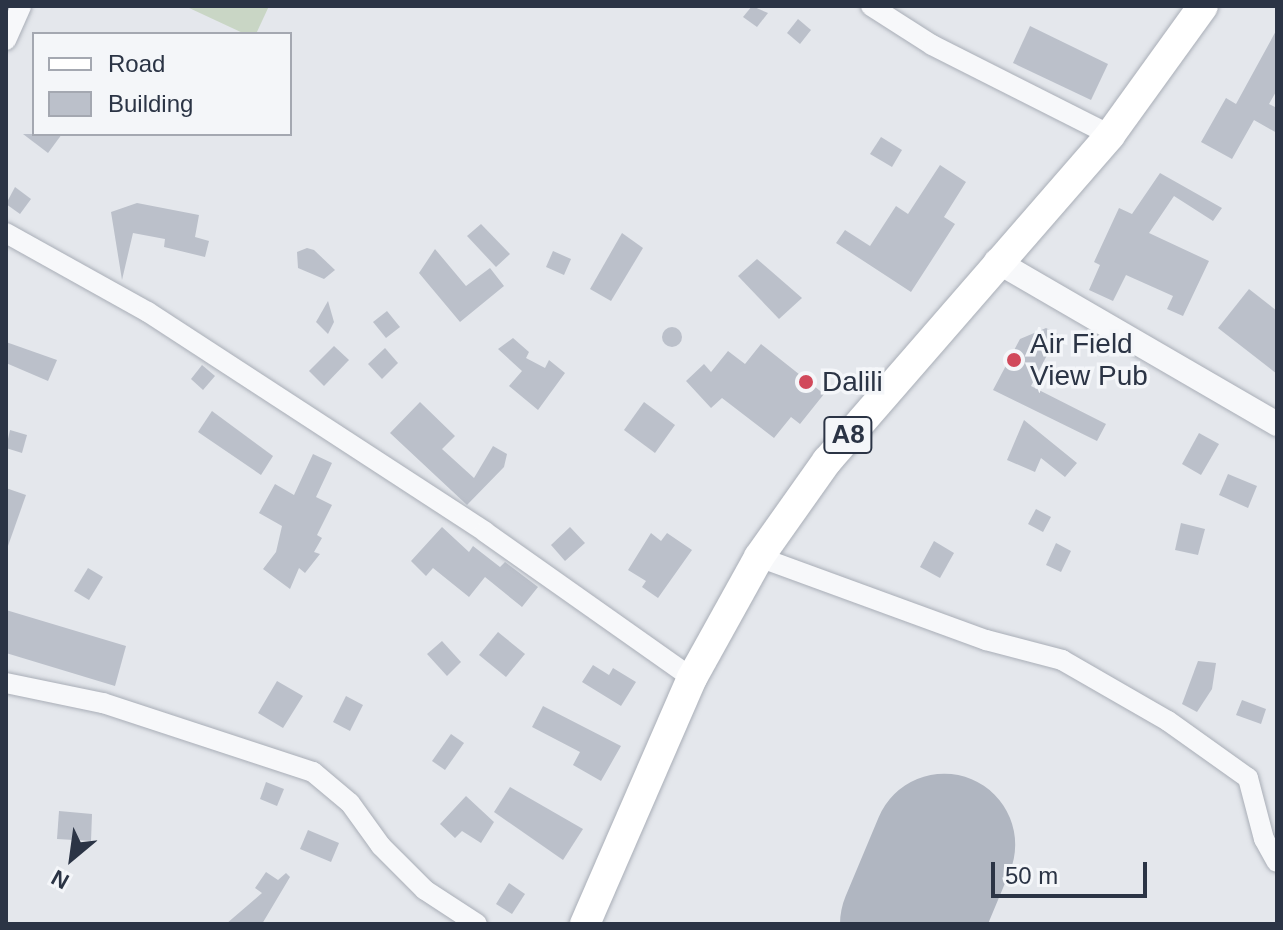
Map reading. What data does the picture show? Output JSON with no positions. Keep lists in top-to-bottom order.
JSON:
{
  "streets": {
    "main road": ["A8"]
  },
  "places": ["Air Field View Pub", "Dalili"],
  "legend": ["Road", "Building"],
  "scale_bar": "50 m",
  "north": "bottom left"
}
